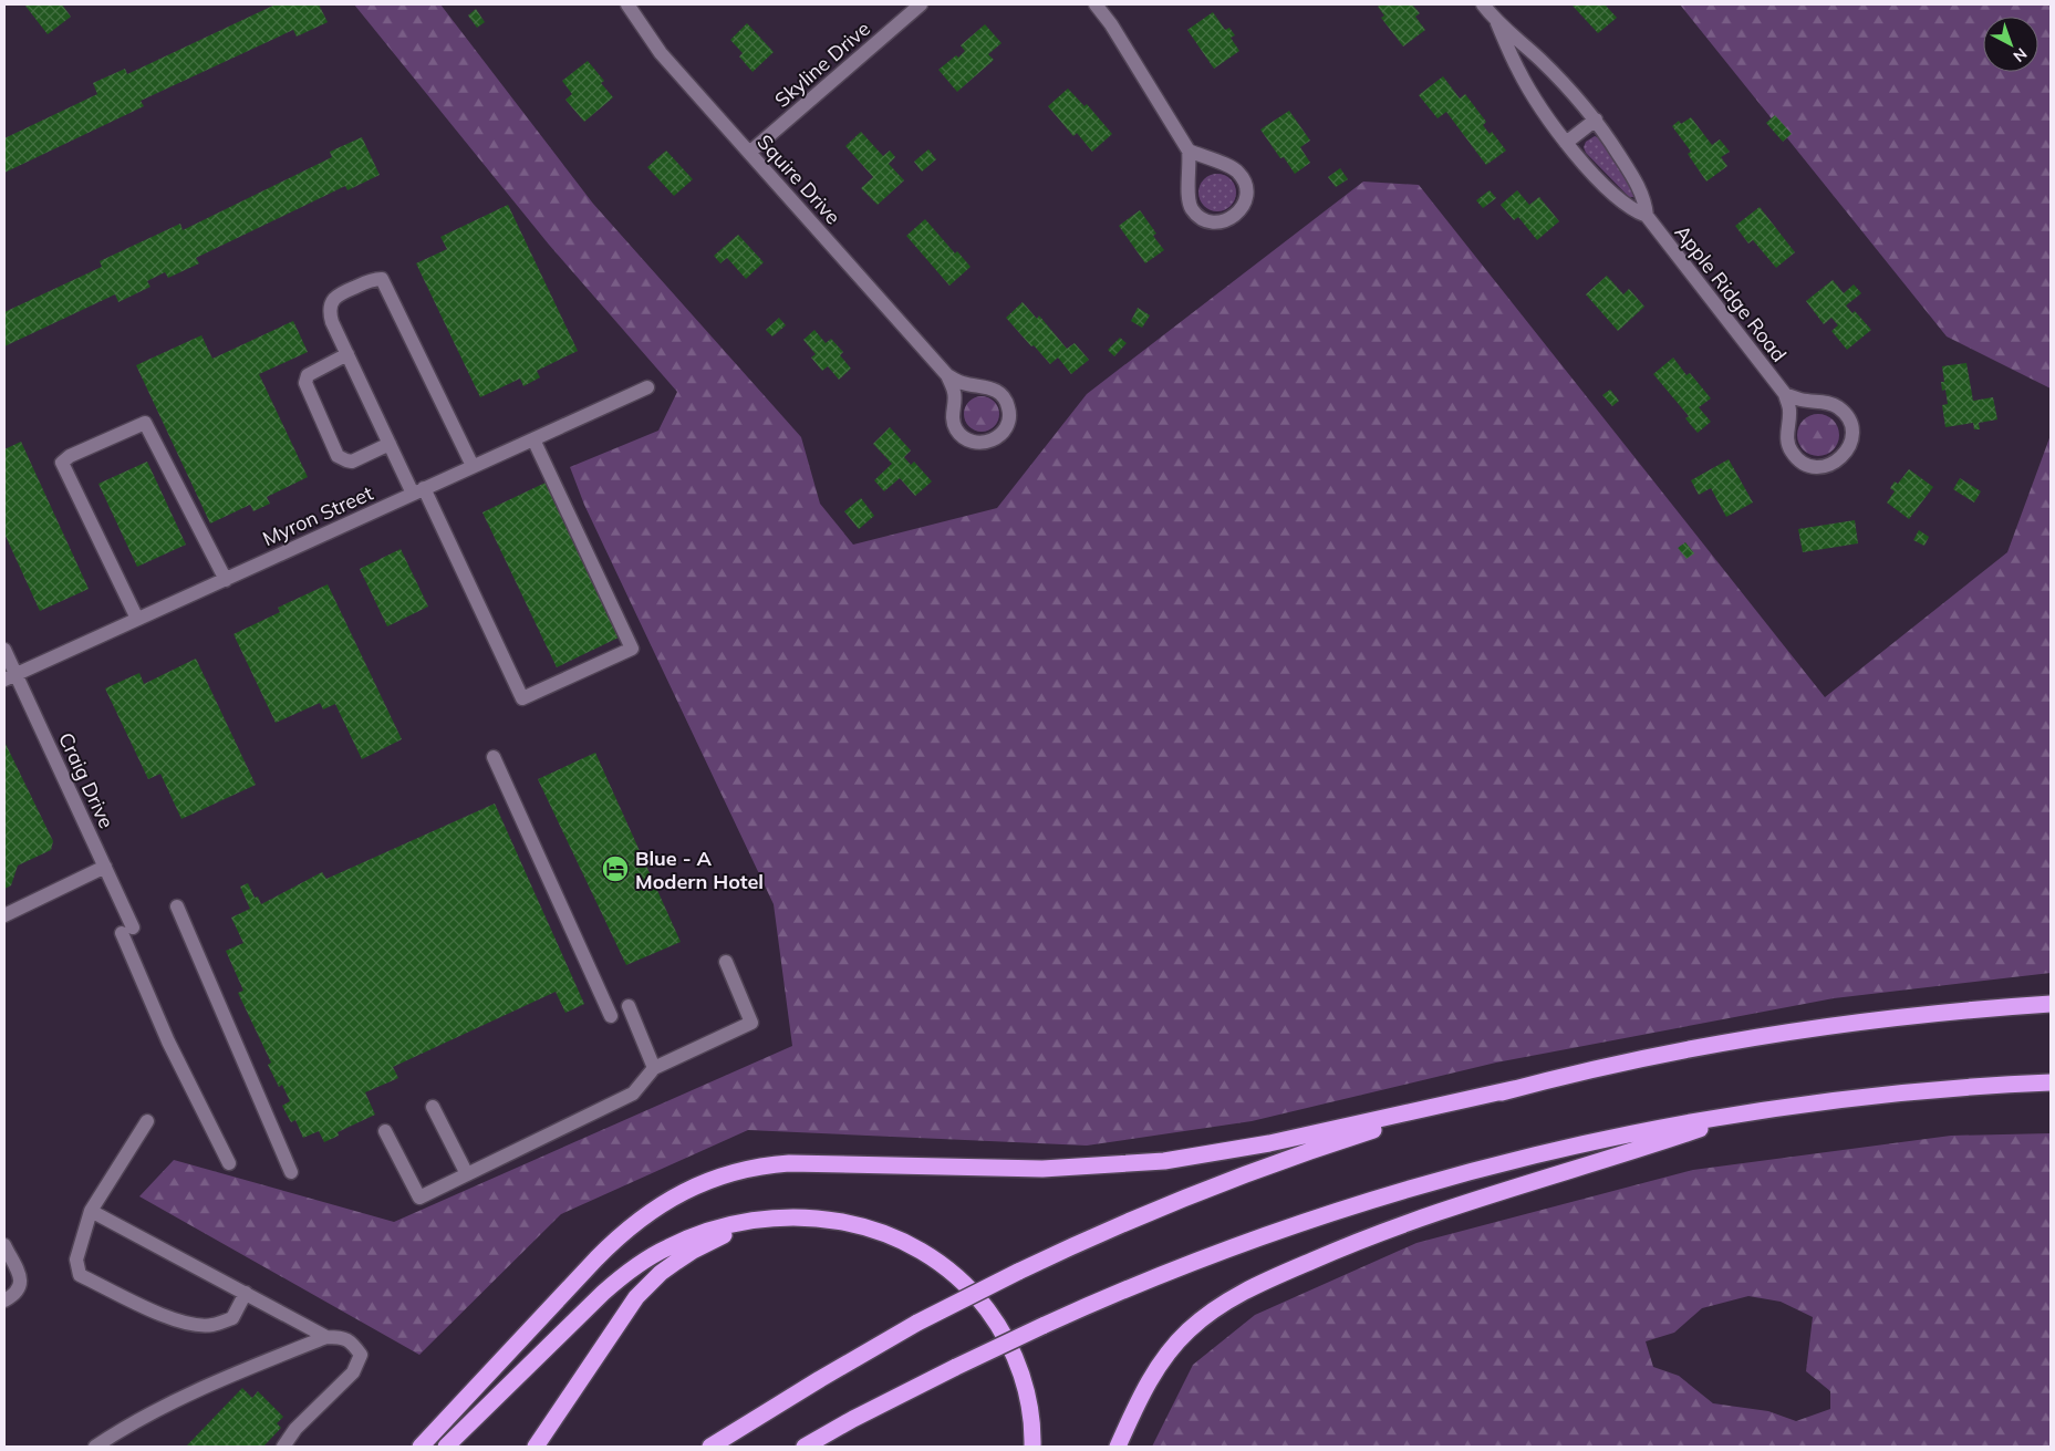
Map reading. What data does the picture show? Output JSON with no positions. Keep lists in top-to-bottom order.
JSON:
{
  "streets": {
    "street": [
      "Skyline Drive",
      "Squire Drive",
      "Apple Ridge Road",
      "Myron Street",
      "Craig Drive"
    ]
  },
  "crossings": [
    ["Skyline Drive", "Squire Drive"],
    ["Myron Street", "Craig Drive"]
  ],
  "places": {
    "hotel": ["Blue - A Modern Hotel"]
  },
  "north": "bottom right"
}
